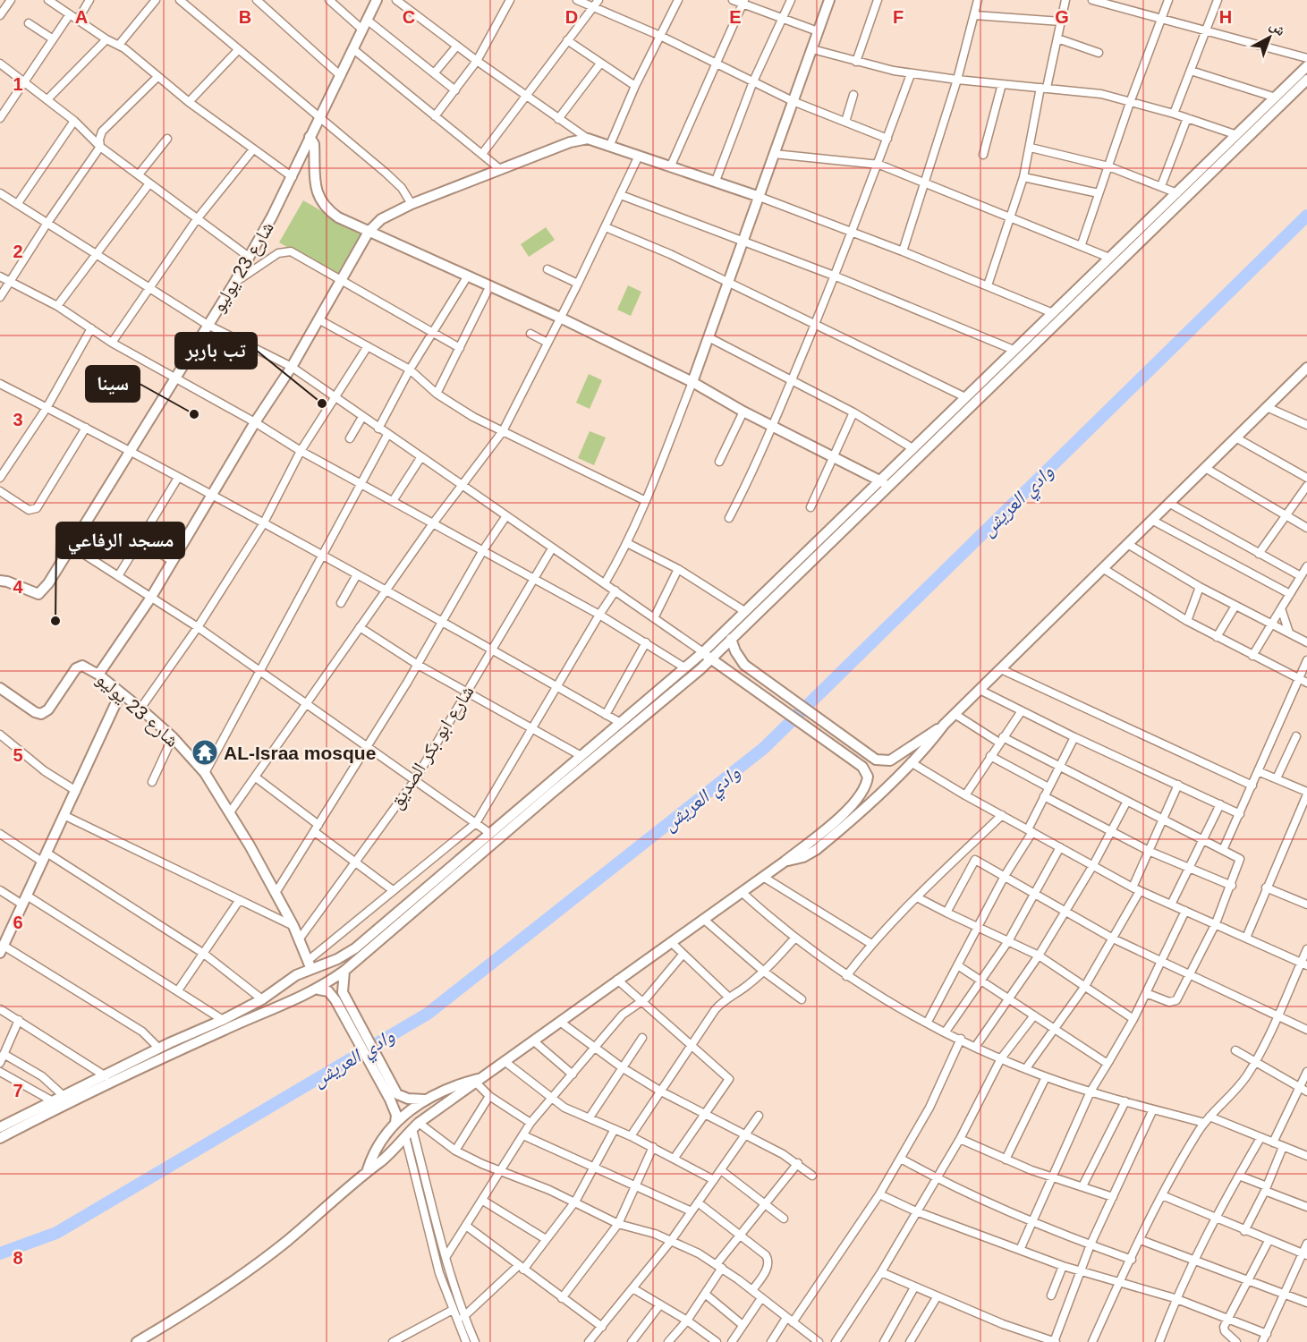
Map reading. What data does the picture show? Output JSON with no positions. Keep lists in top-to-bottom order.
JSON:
{
  "streets": {
    "street": ["شارع 23 يوليو", "شارع ابو بكر الصديق"]
  },
  "crossings": [
    ["شارع 23 يوليو", "شارع ابو بكر الصديق"]
  ],
  "water": ["وادي العريش"],
  "places": {
    "other": ["تب باربر", "سينا", "مسجد الرفاعي"],
    "temple": ["AL-Israa mosque"]
  },
  "north": "top right",
  "grid": {
    "columns": [
      "A",
      "B",
      "C",
      "D",
      "E",
      "F",
      "G",
      "H"
    ],
    "rows": [
      "1",
      "2",
      "3",
      "4",
      "5",
      "6",
      "7",
      "8"
    ]
  }
}
